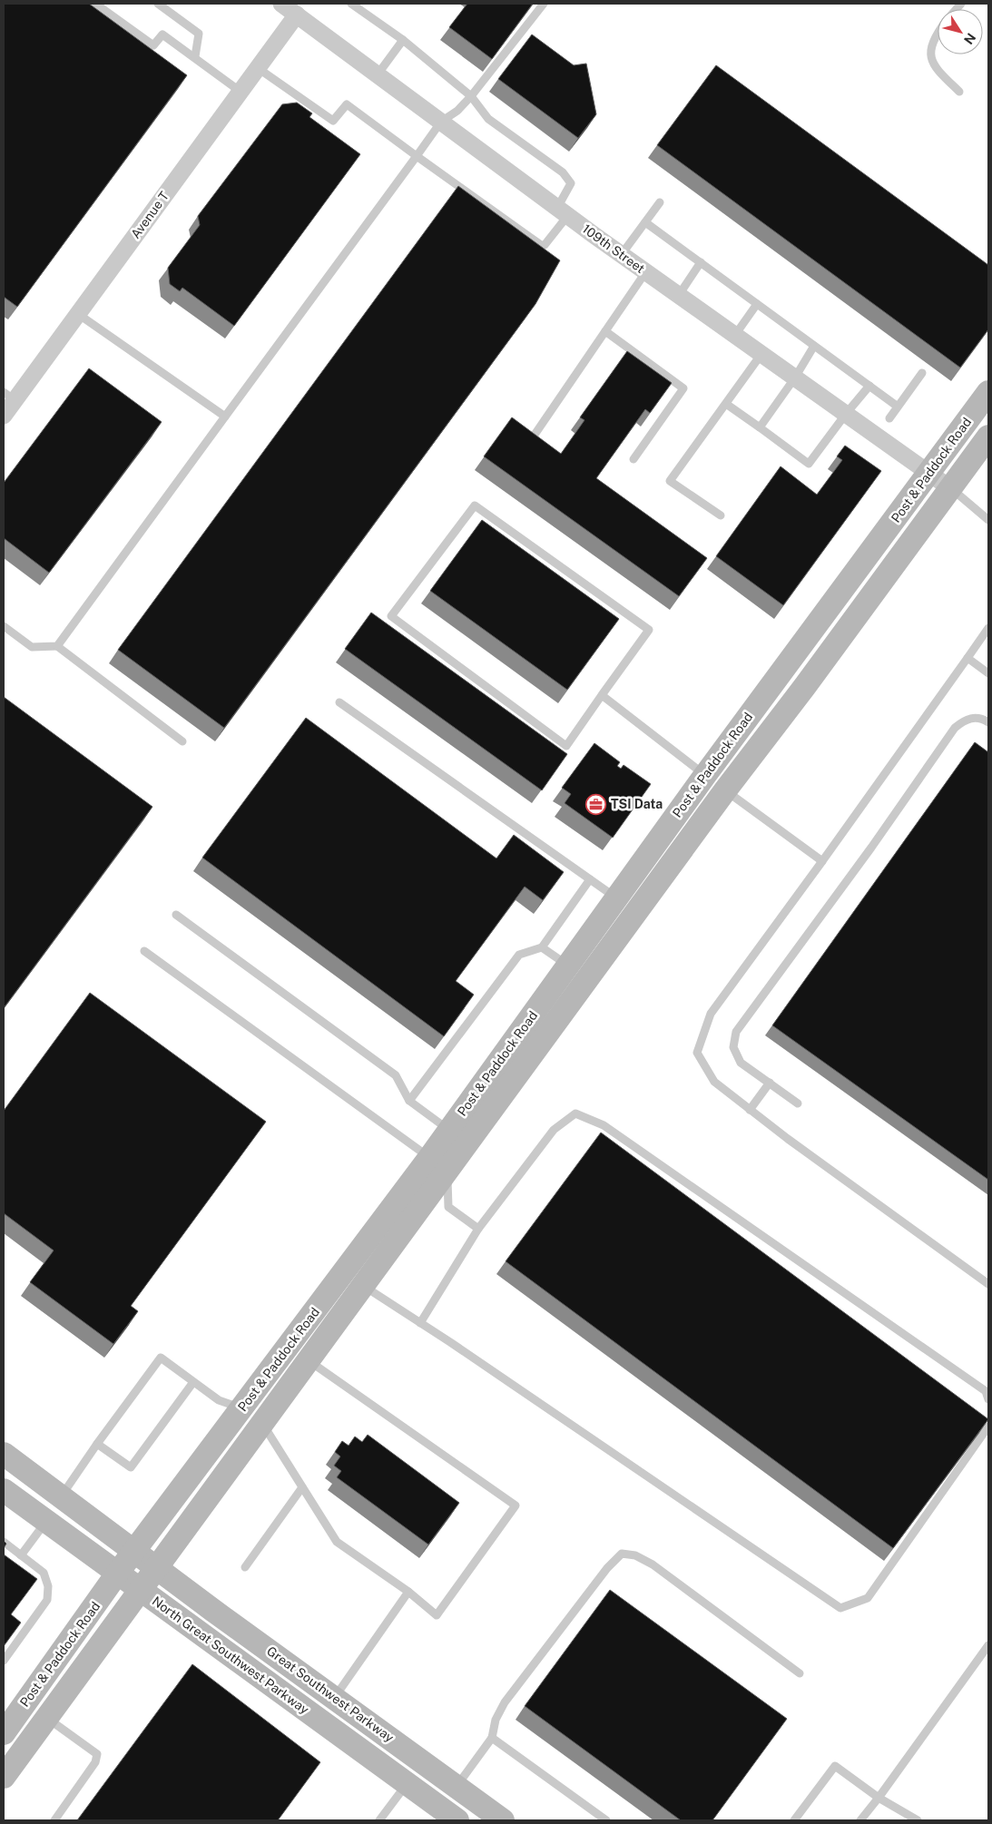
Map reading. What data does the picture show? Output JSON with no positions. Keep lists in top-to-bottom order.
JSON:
{
  "streets": {
    "street": [
      "Avenue T",
      "109th Street",
      "Post & Paddock Road",
      "North Great Southwest Parkway",
      "Great Southwest Parkway"
    ]
  },
  "crossings": [
    ["Avenue T", "109th Street"],
    ["109th Street", "Post & Paddock Road"],
    ["Post & Paddock Road", "North Great Southwest Parkway"],
    ["Post & Paddock Road", "Great Southwest Parkway"]
  ],
  "places": {
    "office": ["TSI Data"]
  },
  "north": "bottom right"
}
